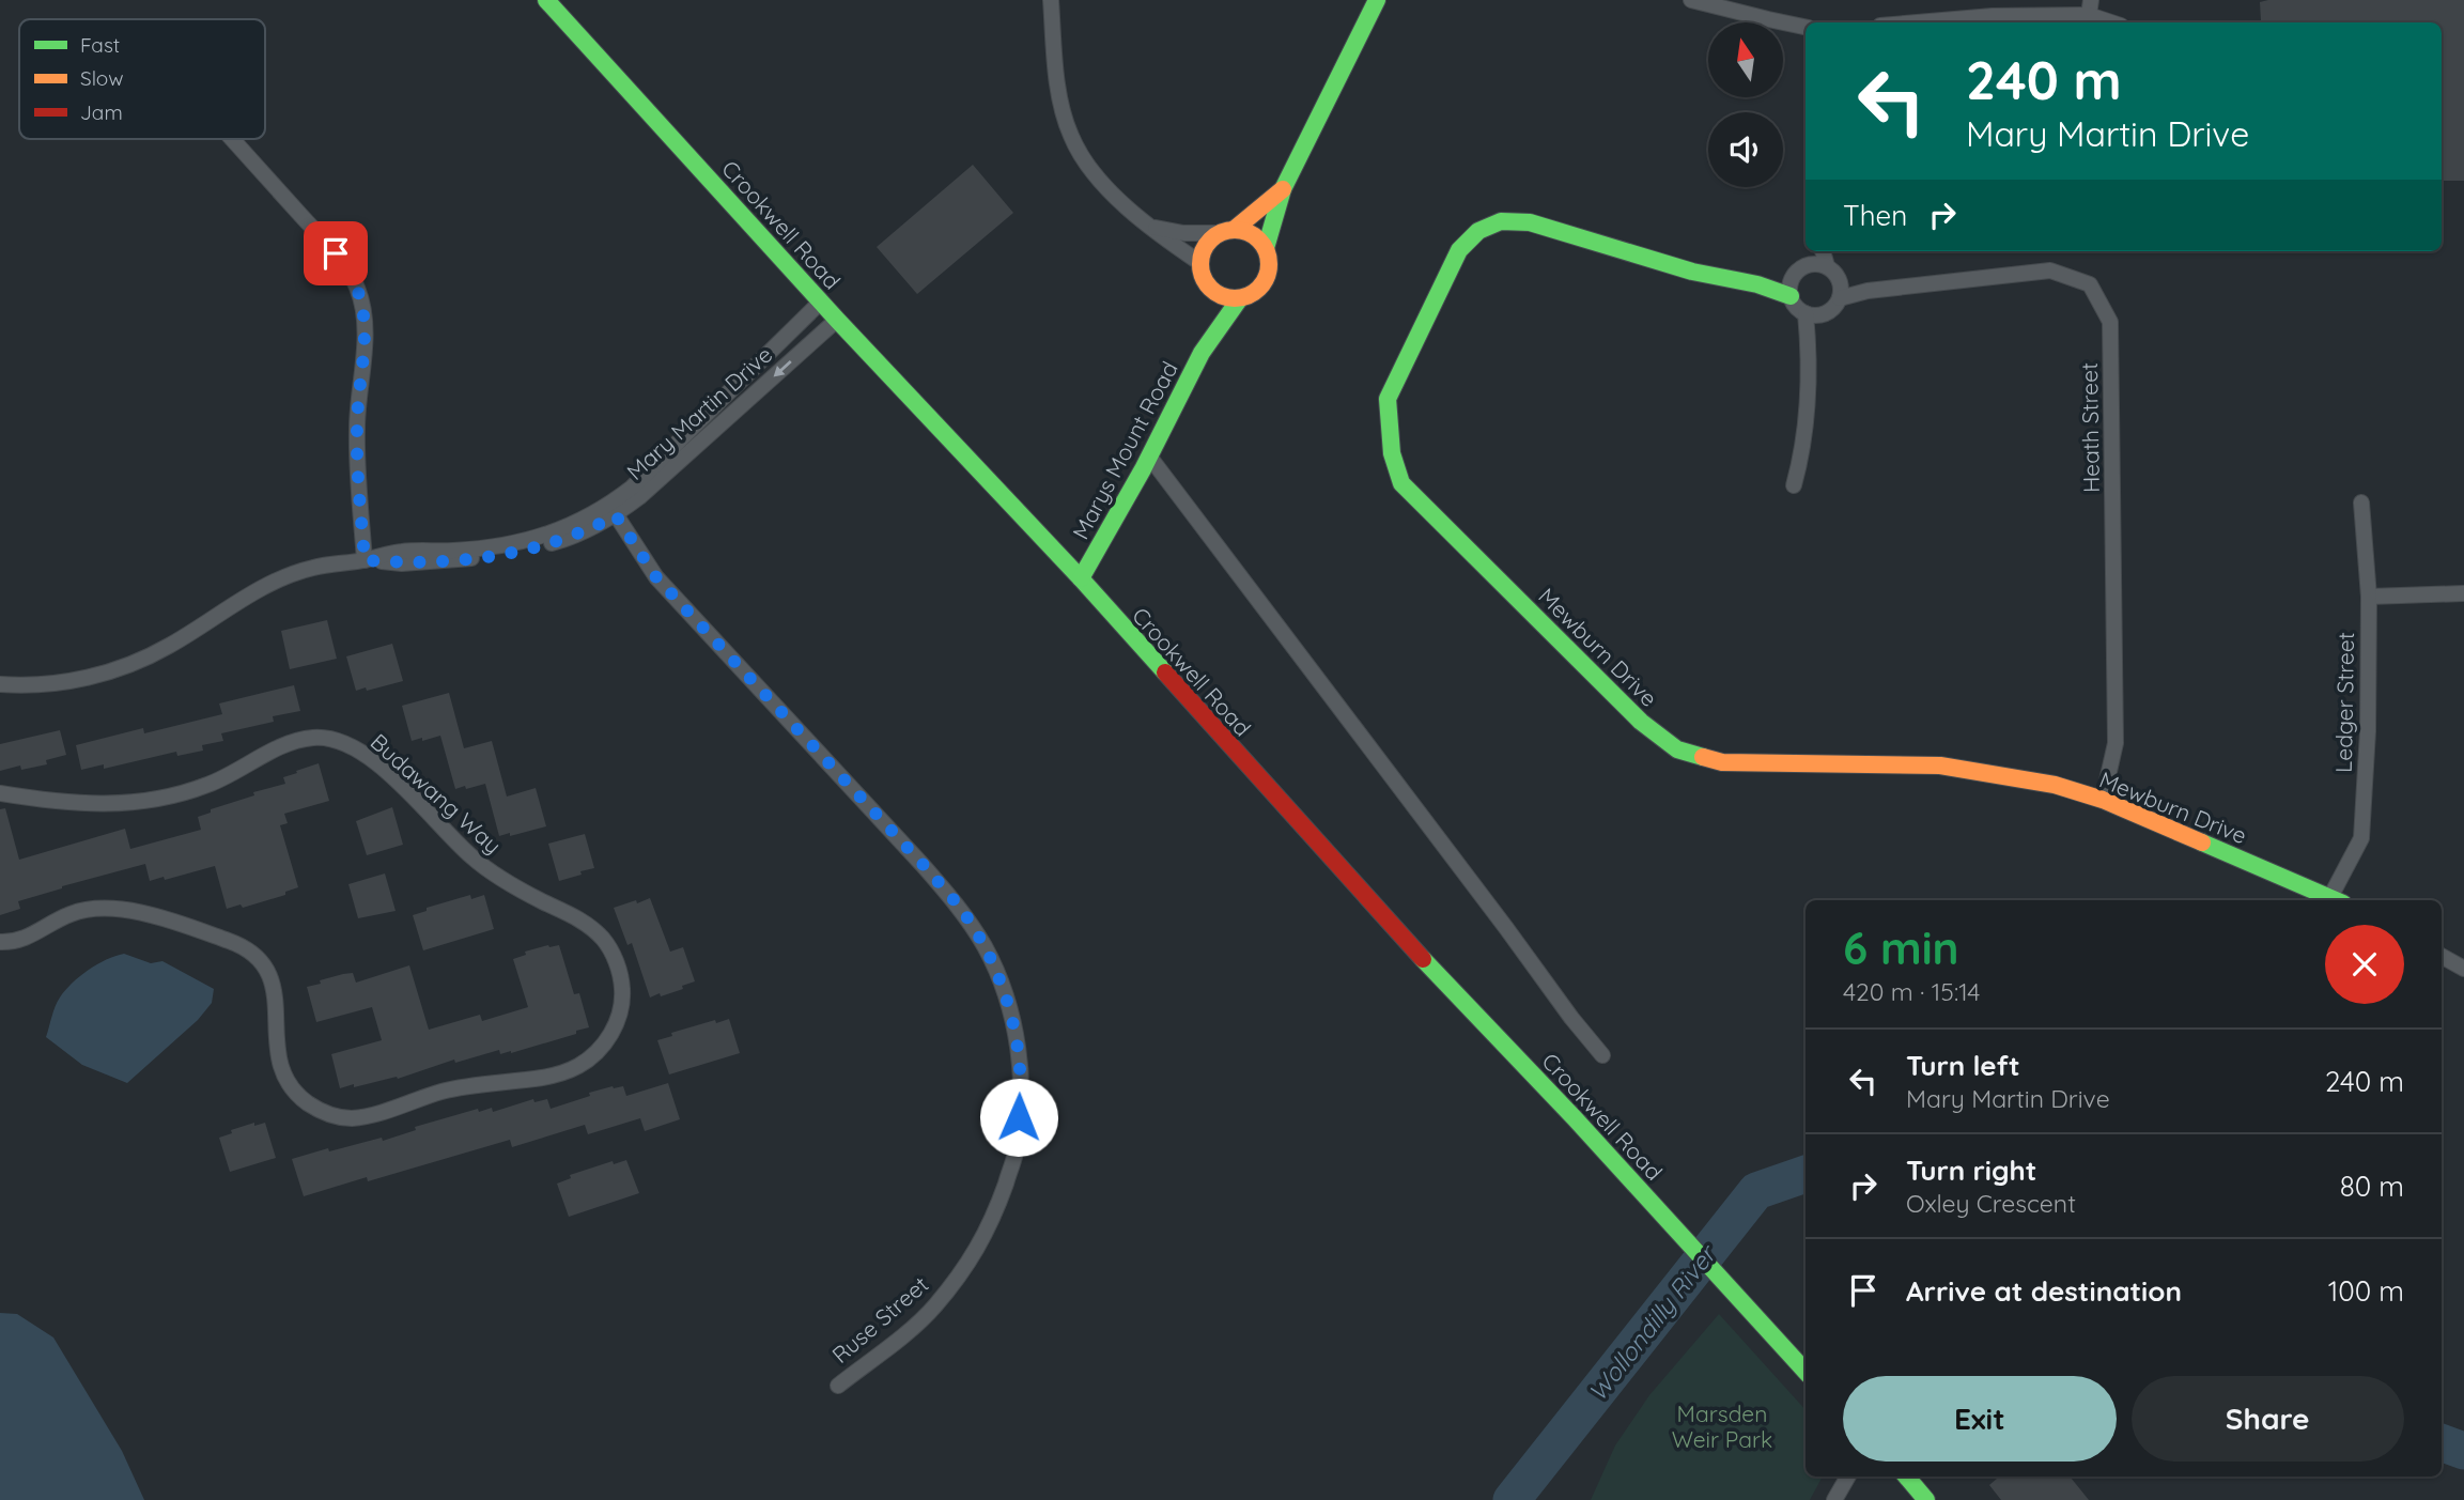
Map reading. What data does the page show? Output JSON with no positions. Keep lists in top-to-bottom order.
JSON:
{
  "streets": {
    "street": [
      "Crookwell Road",
      "Mary Martin Drive",
      "Heath Street",
      "Marys Mount Road",
      "Mewburn Drive",
      "Ledger Street",
      "Budawang Way",
      "Ruse Street"
    ]
  },
  "crossings": [
    ["Crookwell Road", "Mary Martin Drive"],
    ["Crookwell Road", "Marys Mount Road"],
    ["Mary Martin Drive", "Ruse Street"],
    ["Heath Street", "Mewburn Drive"],
    ["Mewburn Drive", "Ledger Street"]
  ],
  "water": ["Wollondilly River"],
  "parks": ["Marsden Weir Park"],
  "legend": ["Fast", "Slow", "Jam"],
  "north": "top",
  "page": {
    "turn": ["240 m", "Mary Martin Drive"],
    "then": "Then",
    "heading": ["6 min", "420 m · 15:14"],
    "list": [
      {
        "name": "Turn left",
        "note": "Mary Martin Drive",
        "value": "240 m"
      },
      {
        "name": "Turn right",
        "note": "Oxley Crescent",
        "value": "80 m"
      },
      {
        "name": "Arrive at destination",
        "value": "100 m"
      }
    ],
    "buttons": ["Exit", "Share"]
  }
}
